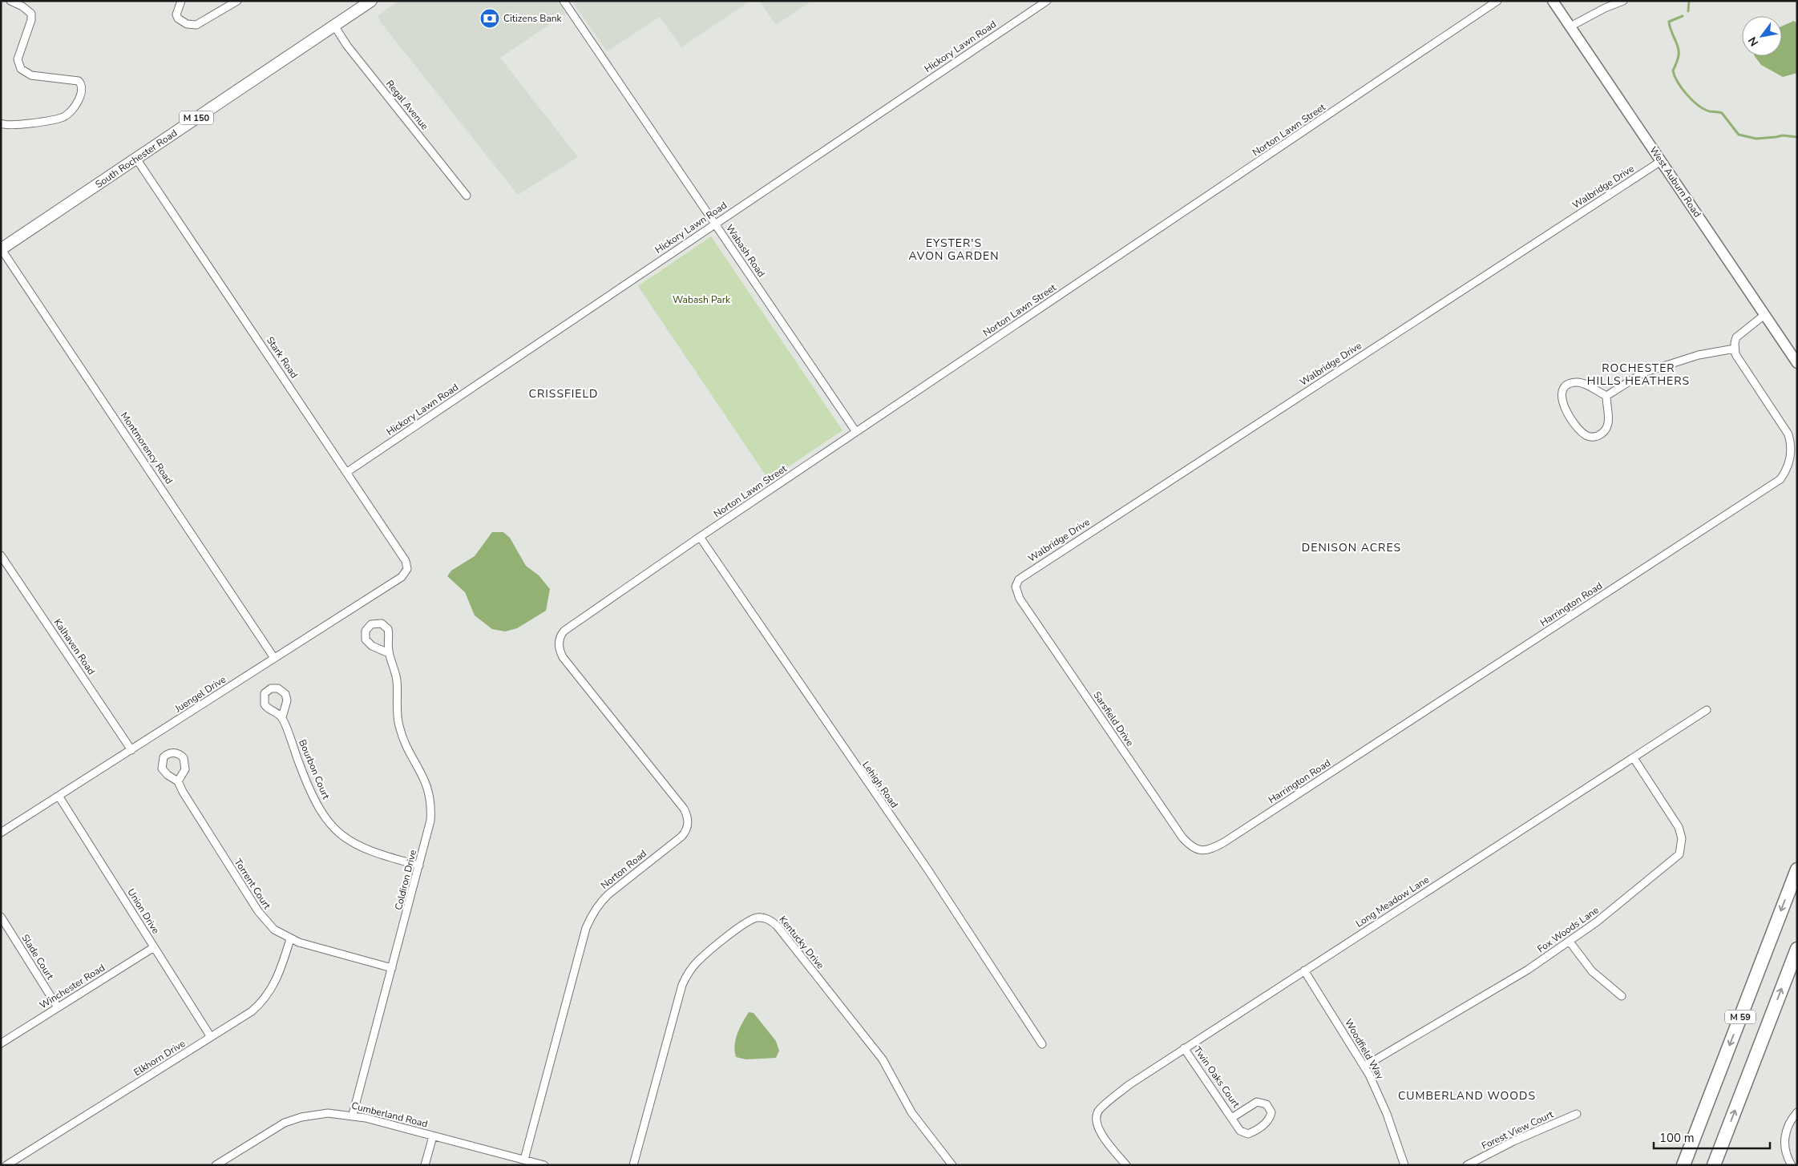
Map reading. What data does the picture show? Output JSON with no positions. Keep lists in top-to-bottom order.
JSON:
{
  "streets": {
    "highway": ["M 59"],
    "main road": ["M 150", "South Rochester Road", "West Auburn Road"],
    "street": [
      "Hickory Lawn Road",
      "Regal Avenue",
      "Norton Lawn Street",
      "Walbridge Drive",
      "Wabash Road",
      "Stark Road",
      "Montmorency Road",
      "Harrington Road",
      "Kalhaven Road",
      "Juengel Drive",
      "Sarsfield Drive",
      "Bourbon Court",
      "Lehigh Road",
      "Norton Road",
      "Coldiron Drive",
      "Torrent Court",
      "Long Meadow Lane",
      "Union Drive",
      "Fox Woods Lane",
      "Kentucky Drive",
      "Slade Court",
      "Winchester Road",
      "Woodfield Way",
      "Elkhorn Drive",
      "Twin Oaks Court",
      "Cumberland Road",
      "Forest View Court"
    ]
  },
  "crossings": [
    ["Hickory Lawn Road", "Wabash Road"],
    ["Hickory Lawn Road", "Stark Road"],
    ["Regal Avenue", "South Rochester Road"],
    ["Norton Lawn Street", "Wabash Road"],
    ["Norton Lawn Street", "Lehigh Road"],
    ["Norton Lawn Street", "Norton Road"],
    ["South Rochester Road", "Stark Road"],
    ["South Rochester Road", "Montmorency Road"],
    ["West Auburn Road", "Walbridge Drive"],
    ["Walbridge Drive", "Sarsfield Drive"],
    ["Stark Road", "Juengel Drive"],
    ["Montmorency Road", "Juengel Drive"],
    ["Harrington Road", "Sarsfield Drive"],
    ["Kalhaven Road", "Juengel Drive"],
    ["Juengel Drive", "Union Drive"],
    ["Bourbon Court", "Coldiron Drive"],
    ["Norton Road", "Cumberland Road"],
    ["Coldiron Drive", "Torrent Court"],
    ["Coldiron Drive", "Cumberland Road"],
    ["Torrent Court", "Elkhorn Drive"],
    ["Long Meadow Lane", "Fox Woods Lane"],
    ["Long Meadow Lane", "Woodfield Way"],
    ["Long Meadow Lane", "Twin Oaks Court"],
    ["Union Drive", "Winchester Road"],
    ["Union Drive", "Elkhorn Drive"],
    ["Fox Woods Lane", "Woodfield Way"],
    ["Slade Court", "Winchester Road"]
  ],
  "districts": [
    "EYSTER'S AVON GARDEN",
    "ROCHESTER HILLS HEATHERS",
    "CRISSFIELD",
    "DENISON ACRES",
    "CUMBERLAND WOODS"
  ],
  "parks": ["Wabash Park"],
  "places": {
    "bank": ["Citizens Bank"]
  },
  "scale_bar": "100 m",
  "north": "bottom left"
}
